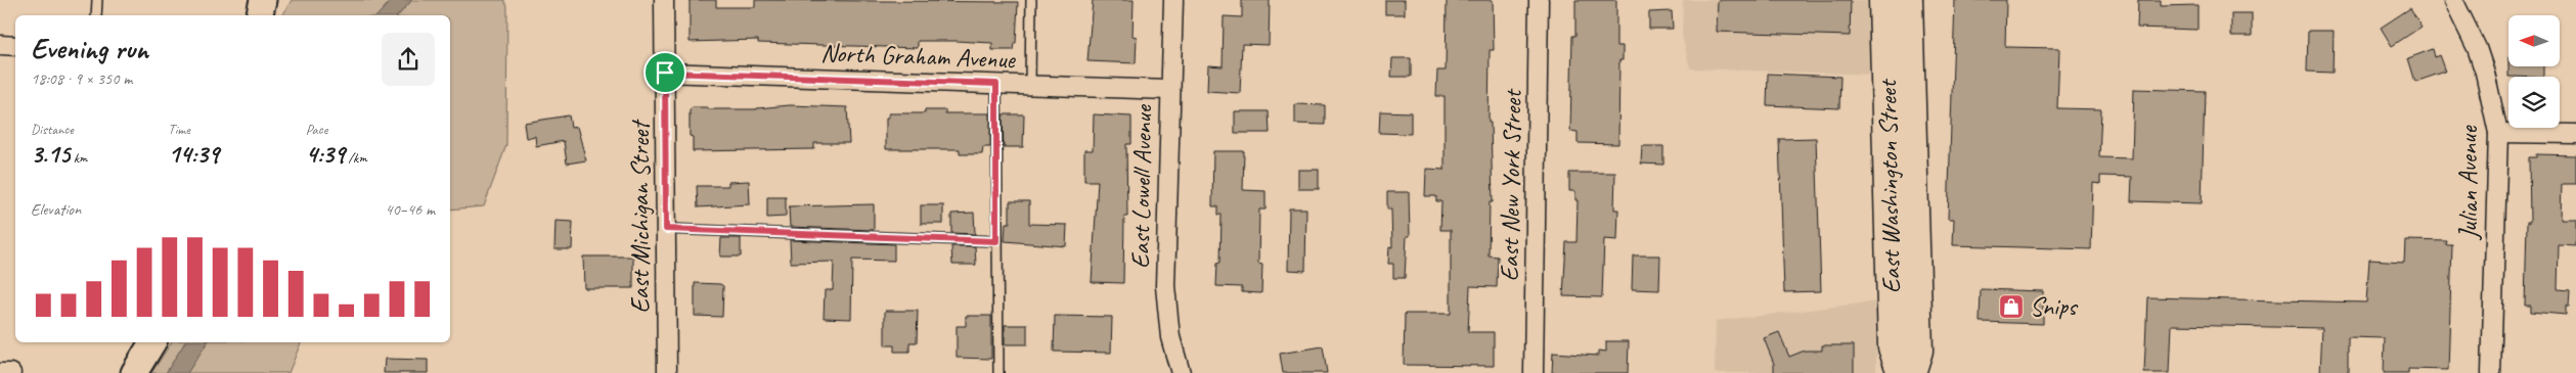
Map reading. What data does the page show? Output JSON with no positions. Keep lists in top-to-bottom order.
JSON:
{
  "streets": {
    "main road": ["East Washington Street"],
    "street": [
      "North Graham Avenue",
      "Julian Avenue",
      "East New York Street",
      "East Lowell Avenue",
      "East Michigan Street"
    ]
  },
  "crossings": [
    ["North Graham Avenue", "East Lowell Avenue"],
    ["North Graham Avenue", "East Michigan Street"]
  ],
  "places": {
    "shop": ["Snips"]
  },
  "north": "left",
  "page": {
    "heading": ["Evening run", "18:08 · 9 × 350 m"],
    "stats": [
      ["Distance", "3.15 km"],
      ["Time", "14:39"],
      ["Pace", "4:39 /km"]
    ],
    "chart": ["Elevation", "40–46 m"]
  }
}
